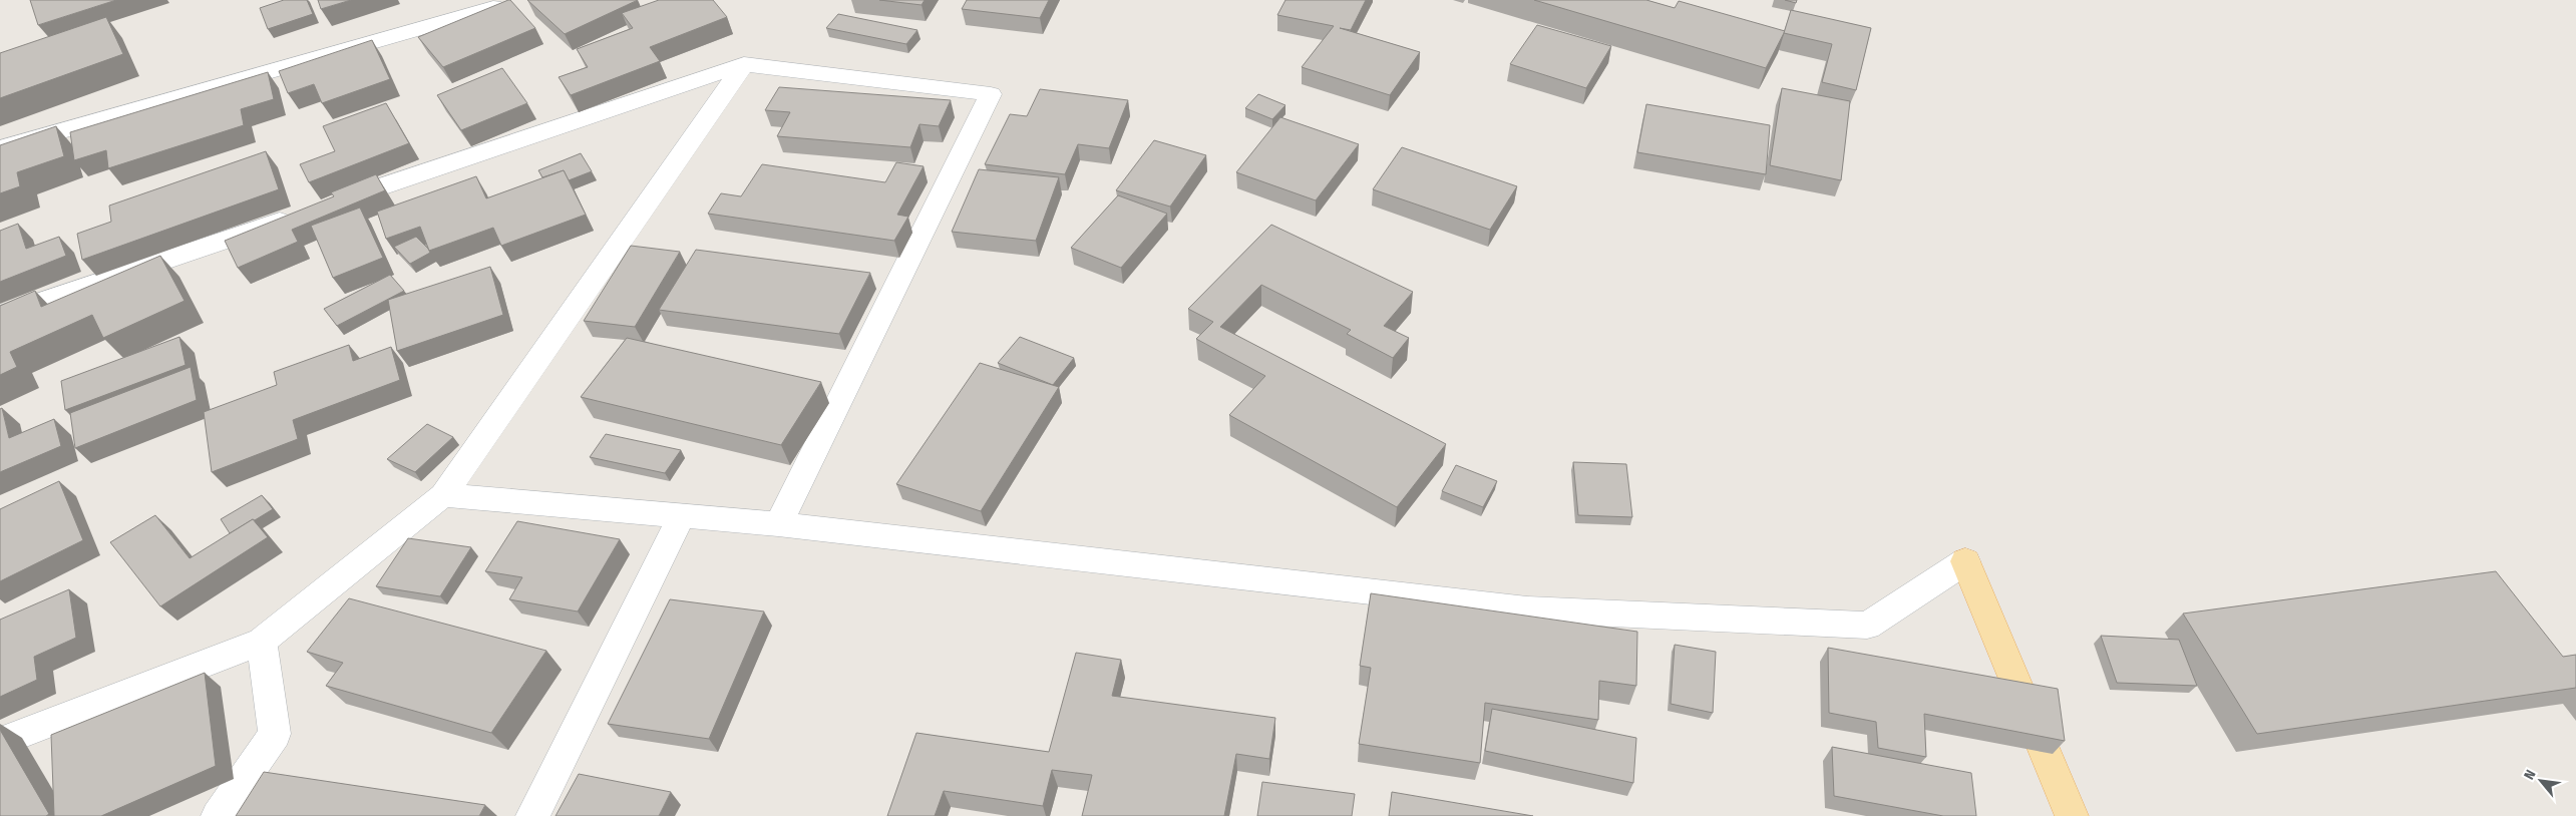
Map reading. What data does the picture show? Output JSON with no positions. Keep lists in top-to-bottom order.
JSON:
{
  "north": "top left"
}
